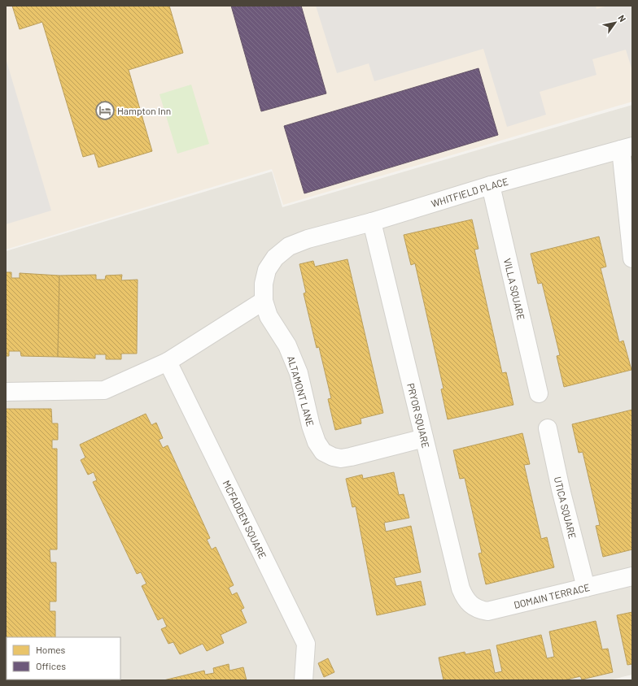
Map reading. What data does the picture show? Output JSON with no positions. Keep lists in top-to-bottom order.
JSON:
{
  "streets": {
    "street": [
      "WHITFIELD PLACE",
      "VILLA SQUARE",
      "ALTAMONT LANE",
      "PRYOR SQUARE",
      "UTICA SQUARE",
      "MCFADDEN SQUARE",
      "DOMAIN TERRACE"
    ]
  },
  "crossings": [
    ["WHITFIELD PLACE", "VILLA SQUARE"],
    ["WHITFIELD PLACE", "ALTAMONT LANE"],
    ["WHITFIELD PLACE", "PRYOR SQUARE"],
    ["ALTAMONT LANE", "PRYOR SQUARE"],
    ["PRYOR SQUARE", "DOMAIN TERRACE"],
    ["UTICA SQUARE", "DOMAIN TERRACE"]
  ],
  "places": {
    "hotel": ["Hampton Inn"]
  },
  "legend": ["Homes", "Offices"],
  "north": "top right"
}
